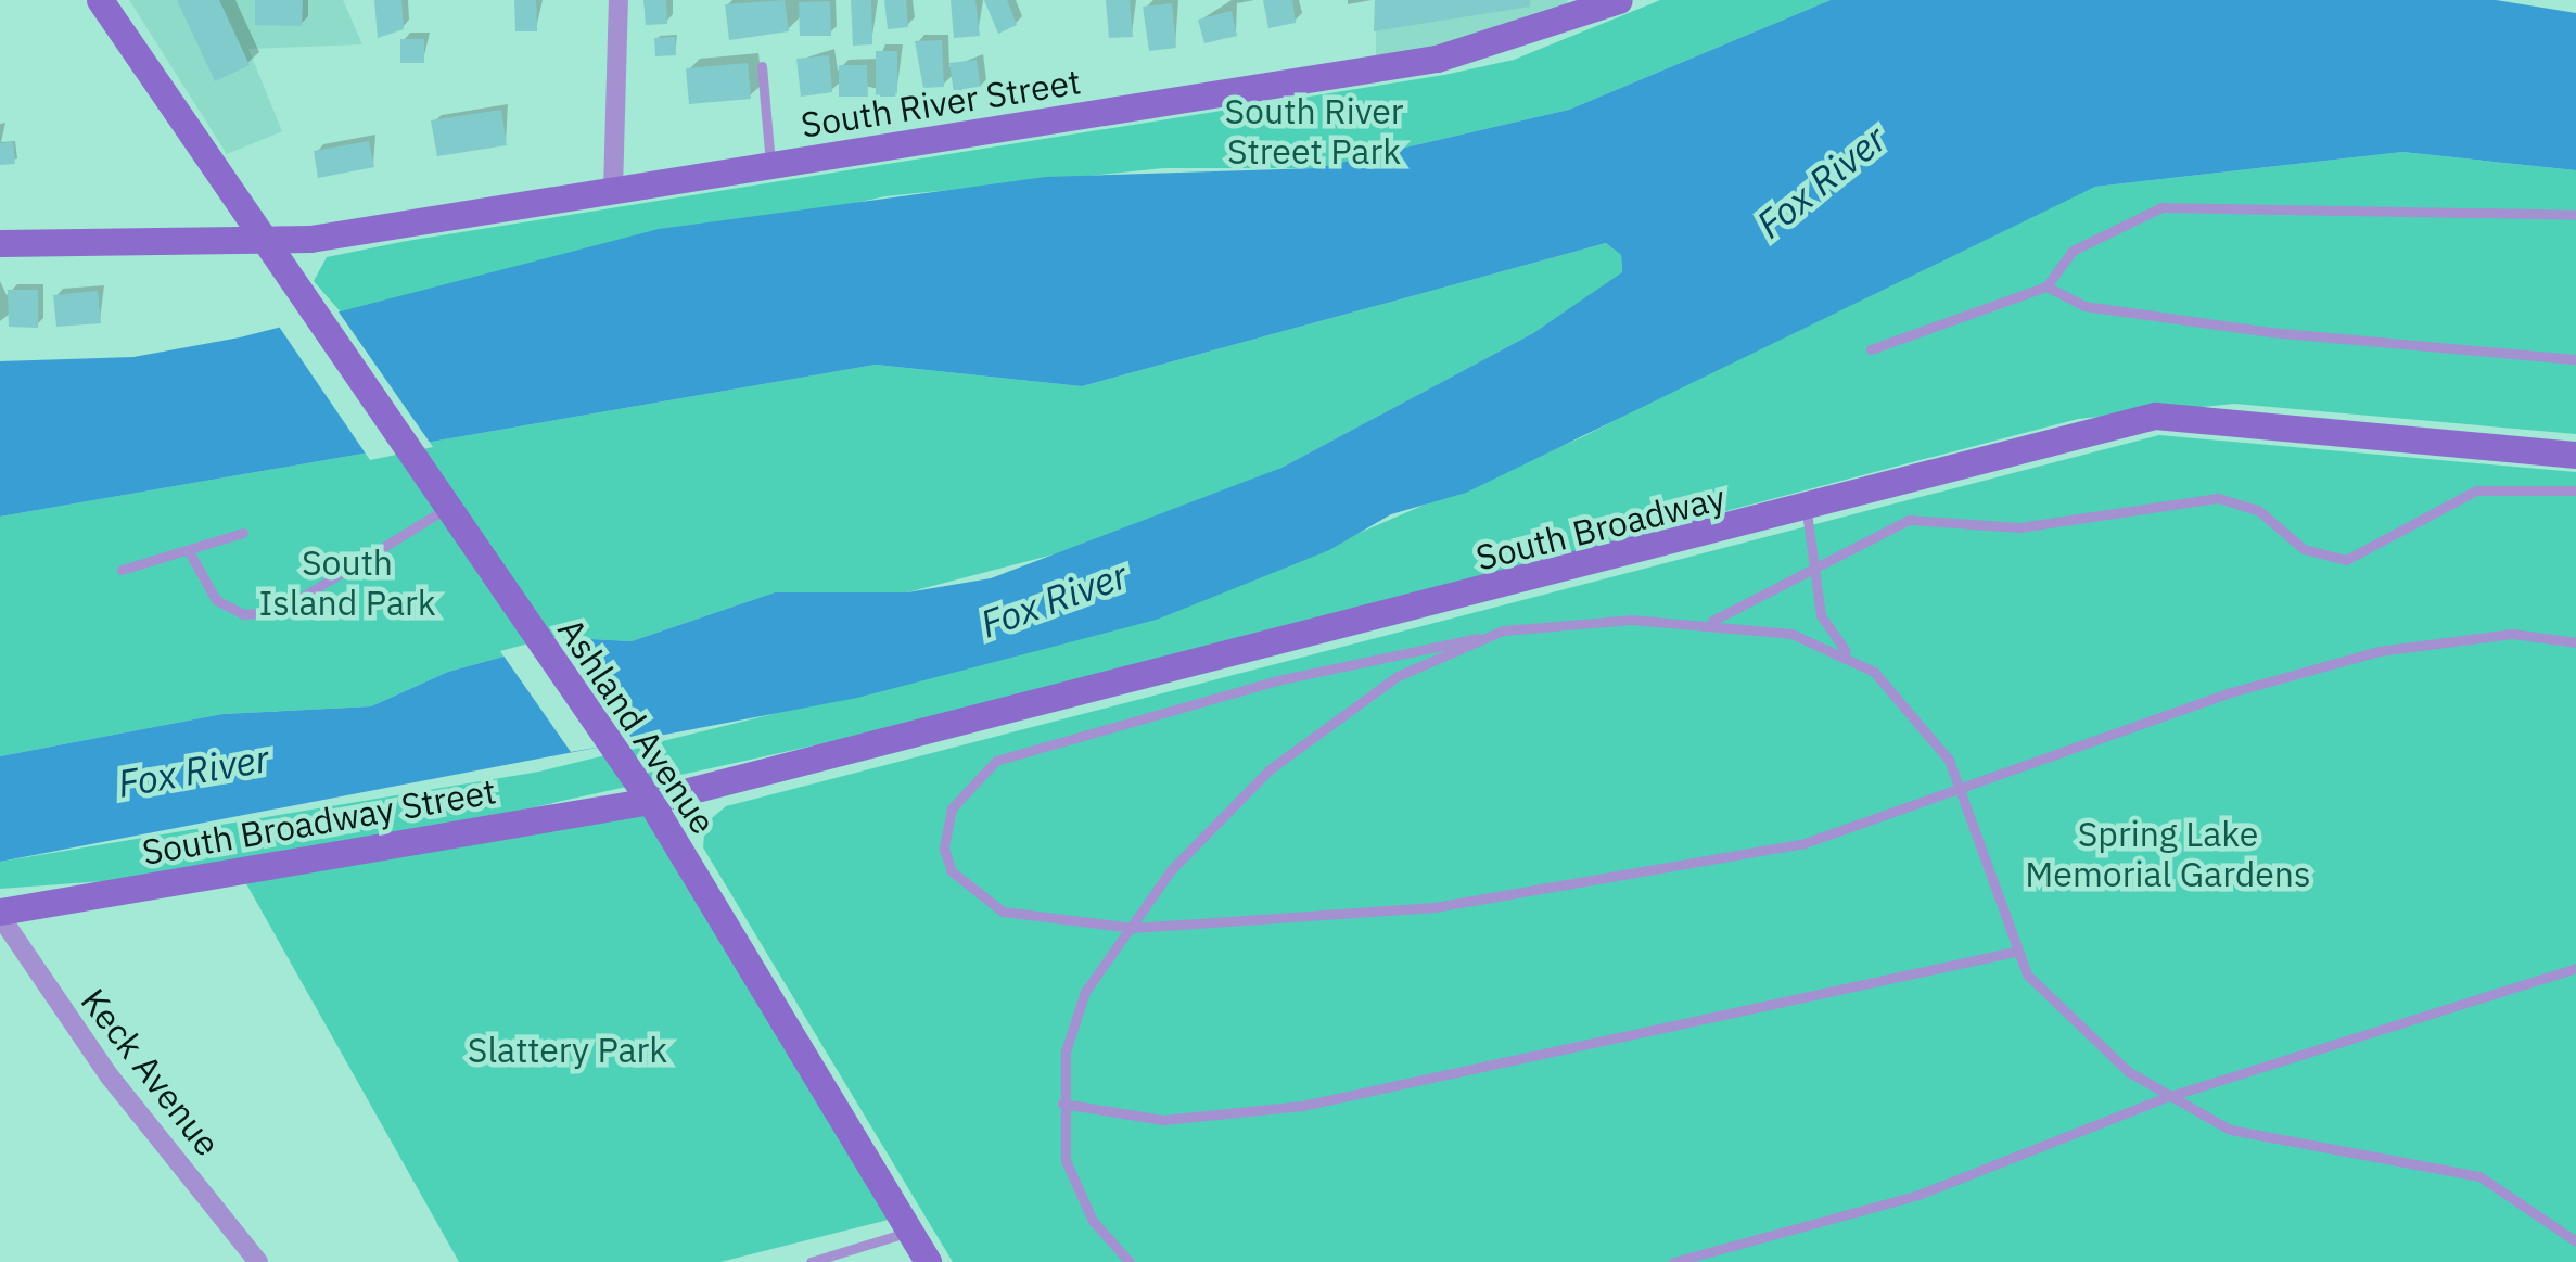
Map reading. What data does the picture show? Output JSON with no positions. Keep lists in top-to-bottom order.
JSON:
{
  "streets": {
    "street": [
      "South River Street",
      "South Broadway",
      "Ashland Avenue",
      "South Broadway Street",
      "Keck Avenue"
    ]
  },
  "crossings": [
    ["South River Street", "Ashland Avenue"],
    ["South Broadway", "Ashland Avenue"],
    ["South Broadway", "South Broadway Street"],
    ["Ashland Avenue", "South Broadway Street"],
    ["South Broadway Street", "Keck Avenue"]
  ],
  "water": ["Fox River"],
  "parks": [
    "South River Street Park",
    "South Island Park",
    "Spring Lake Memorial Gardens",
    "Slattery Park"
  ]
}
